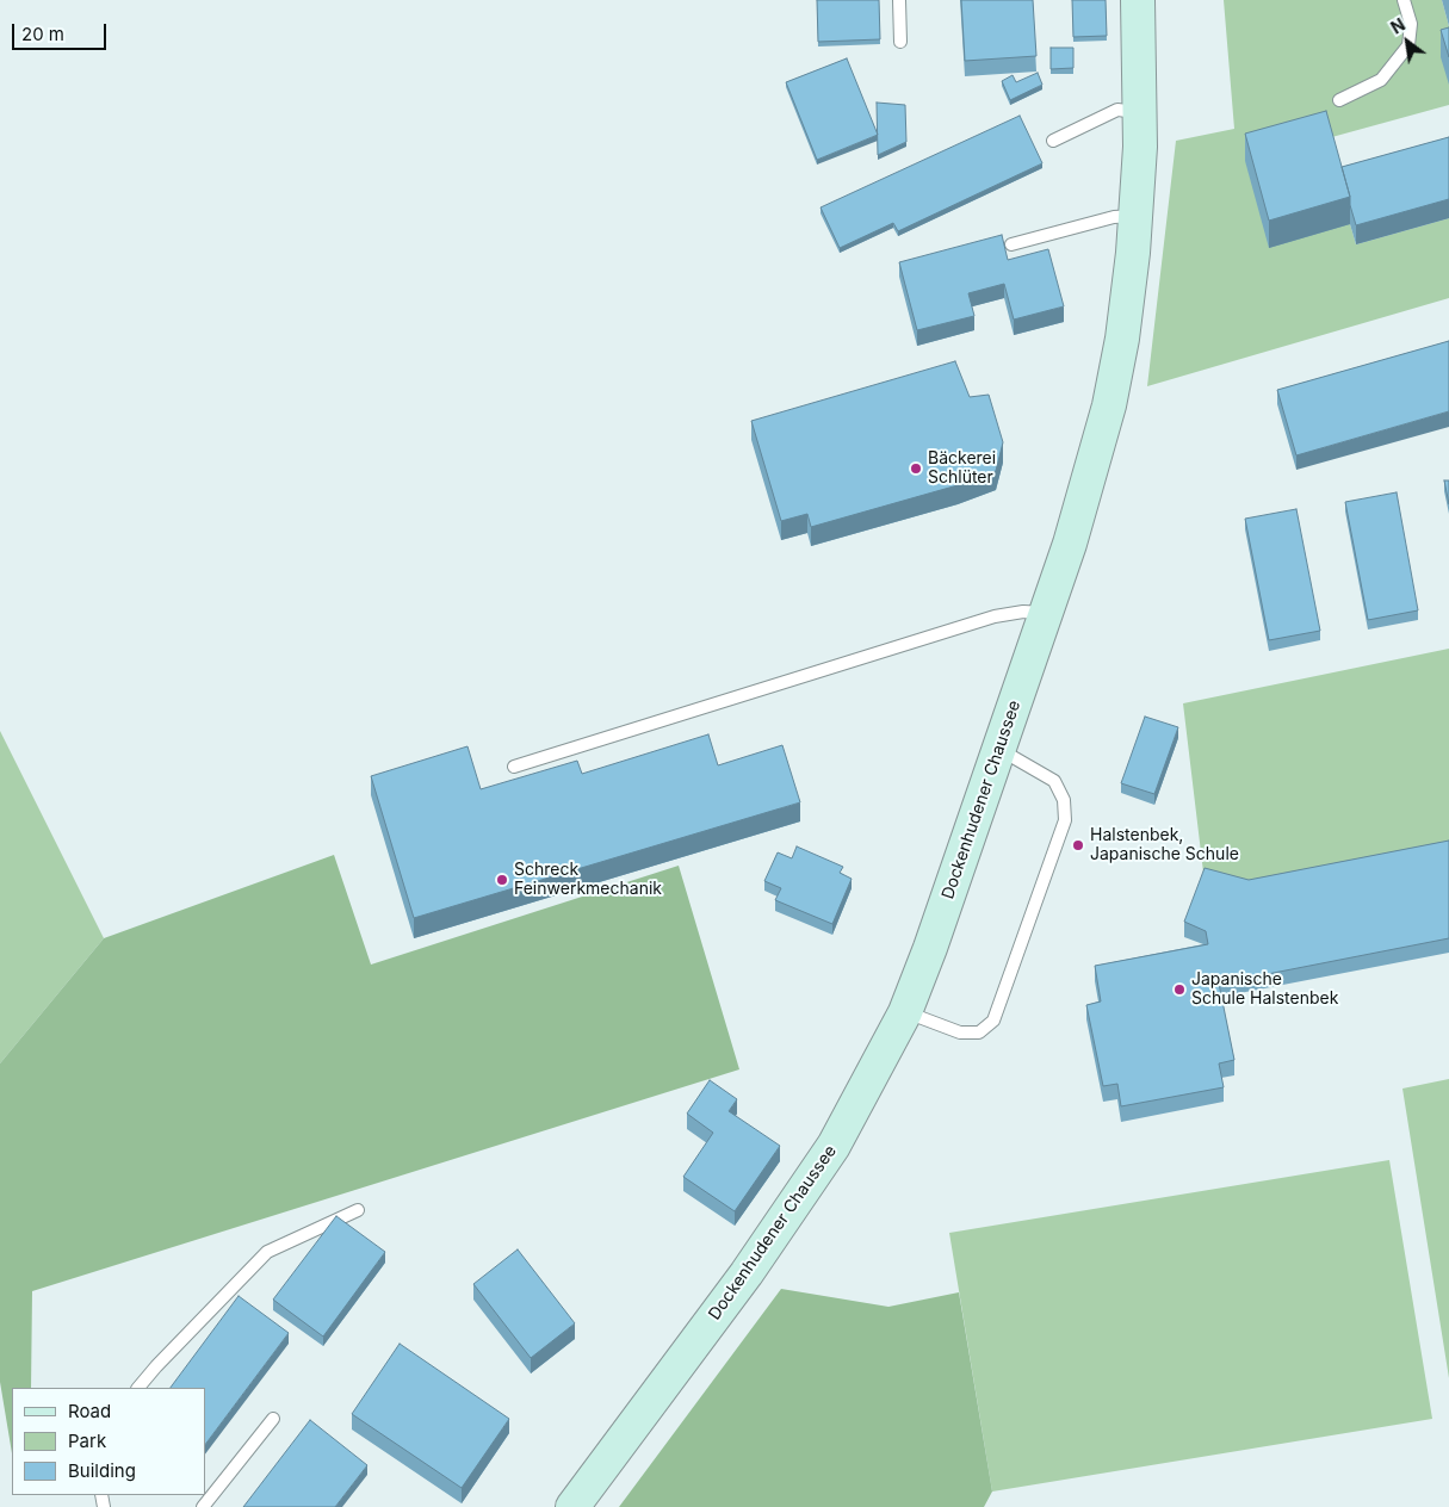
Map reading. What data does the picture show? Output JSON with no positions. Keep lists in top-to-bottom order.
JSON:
{
  "streets": {
    "main road": ["Dockenhudener Chaussee"]
  },
  "places": [
    "Bäckerei Schlüter",
    "Halstenbek, Japanische Schule",
    "Schreck Feinwerkmechanik",
    "Japanische Schule Halstenbek"
  ],
  "legend": ["Road", "Park", "Building"],
  "scale_bar": "20 m",
  "north": "top left"
}
